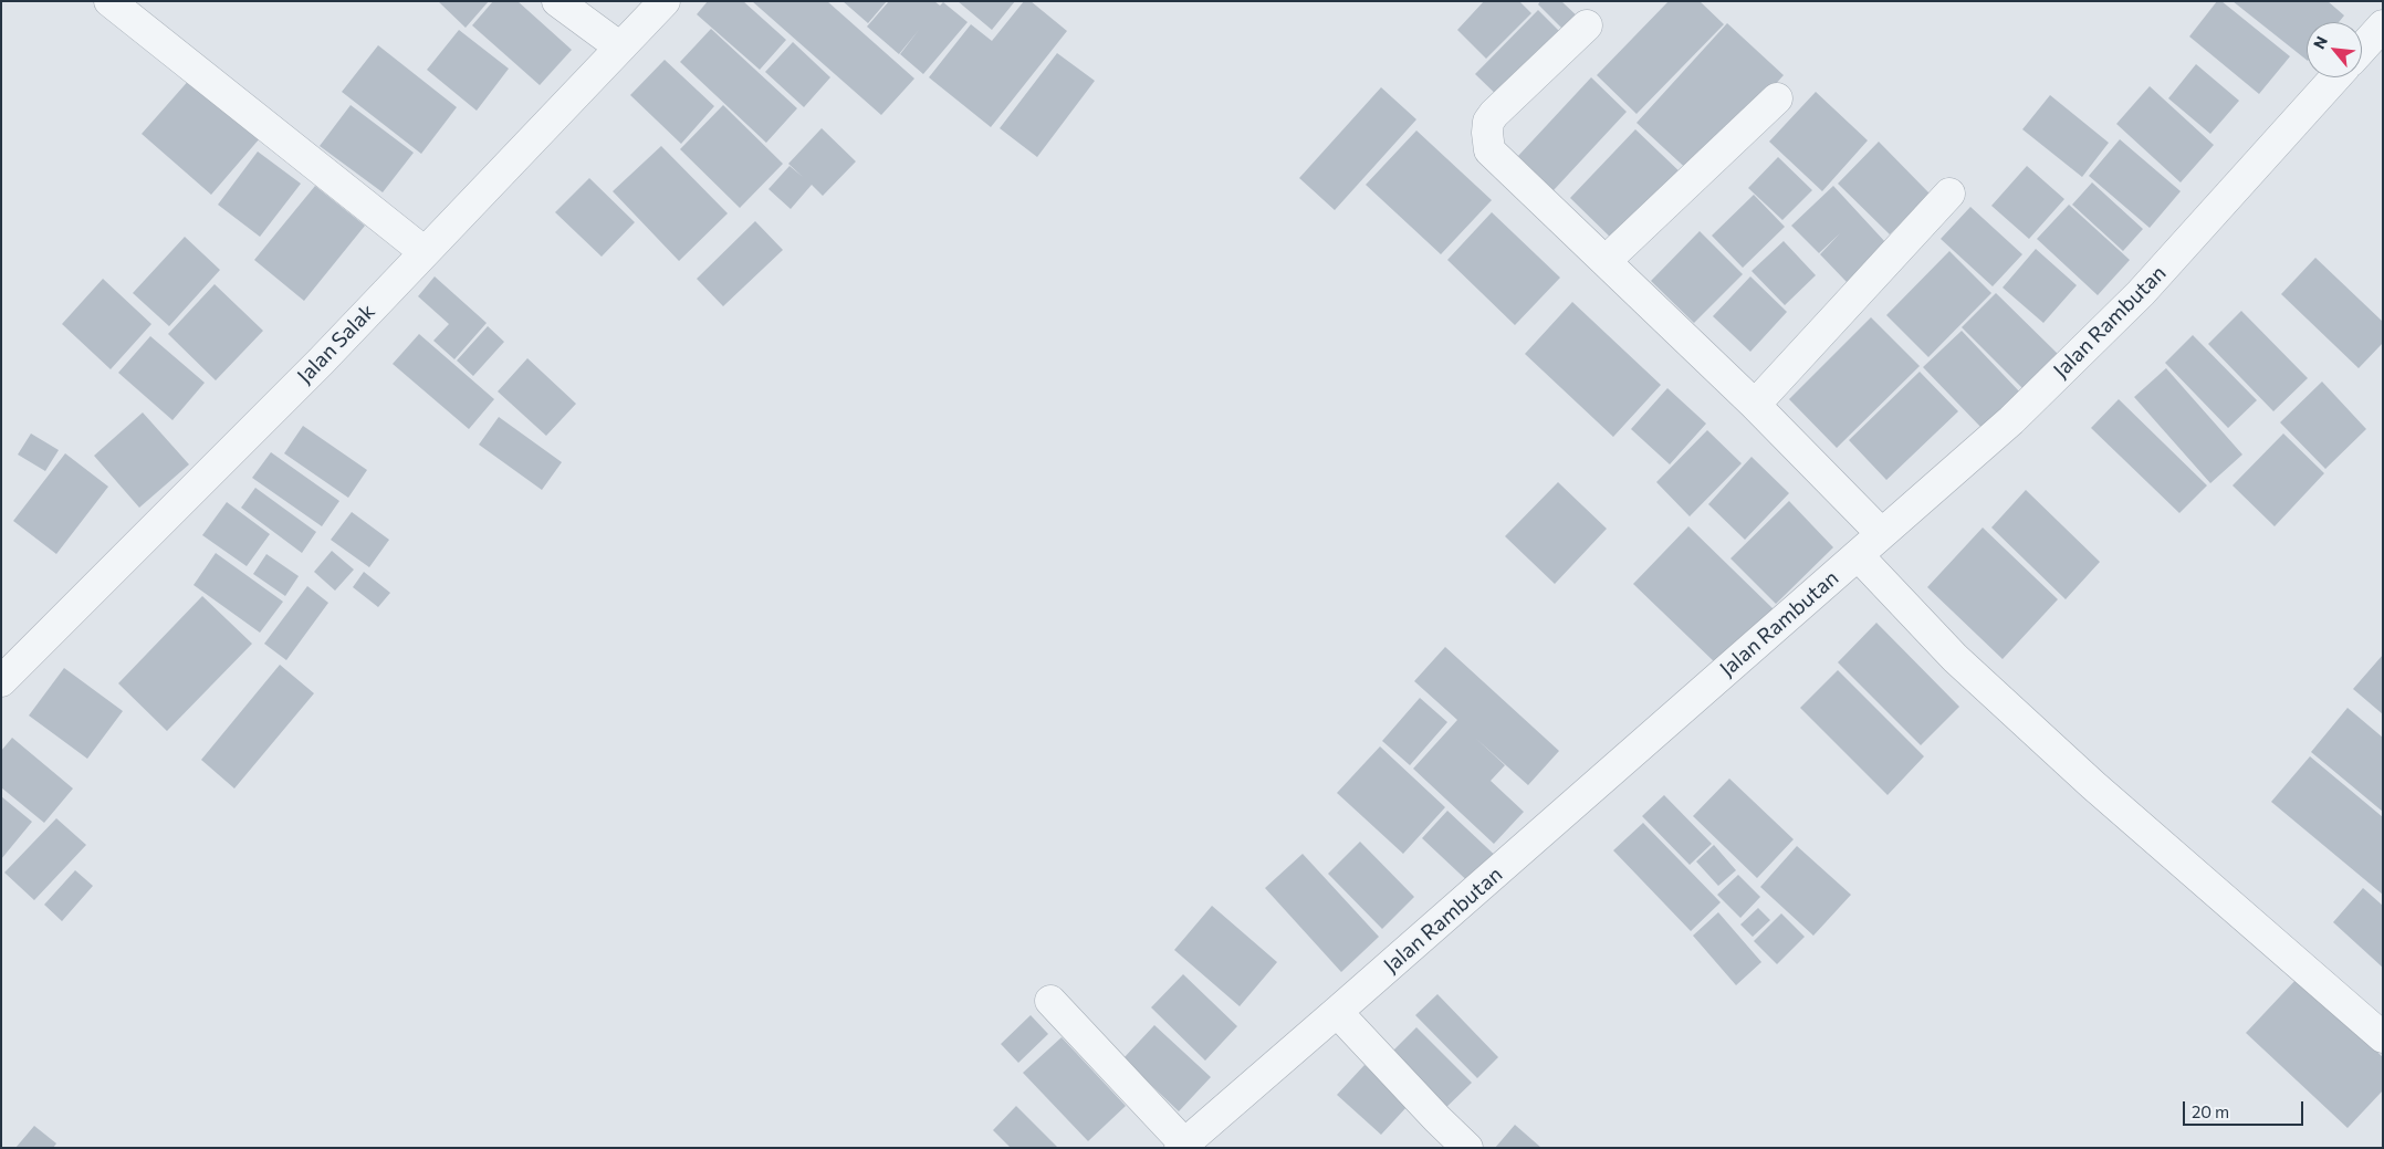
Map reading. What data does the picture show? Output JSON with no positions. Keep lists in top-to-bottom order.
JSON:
{
  "streets": {
    "street": ["Jalan Rambutan", "Jalan Salak"]
  },
  "scale_bar": "20 m",
  "north": "top left"
}
